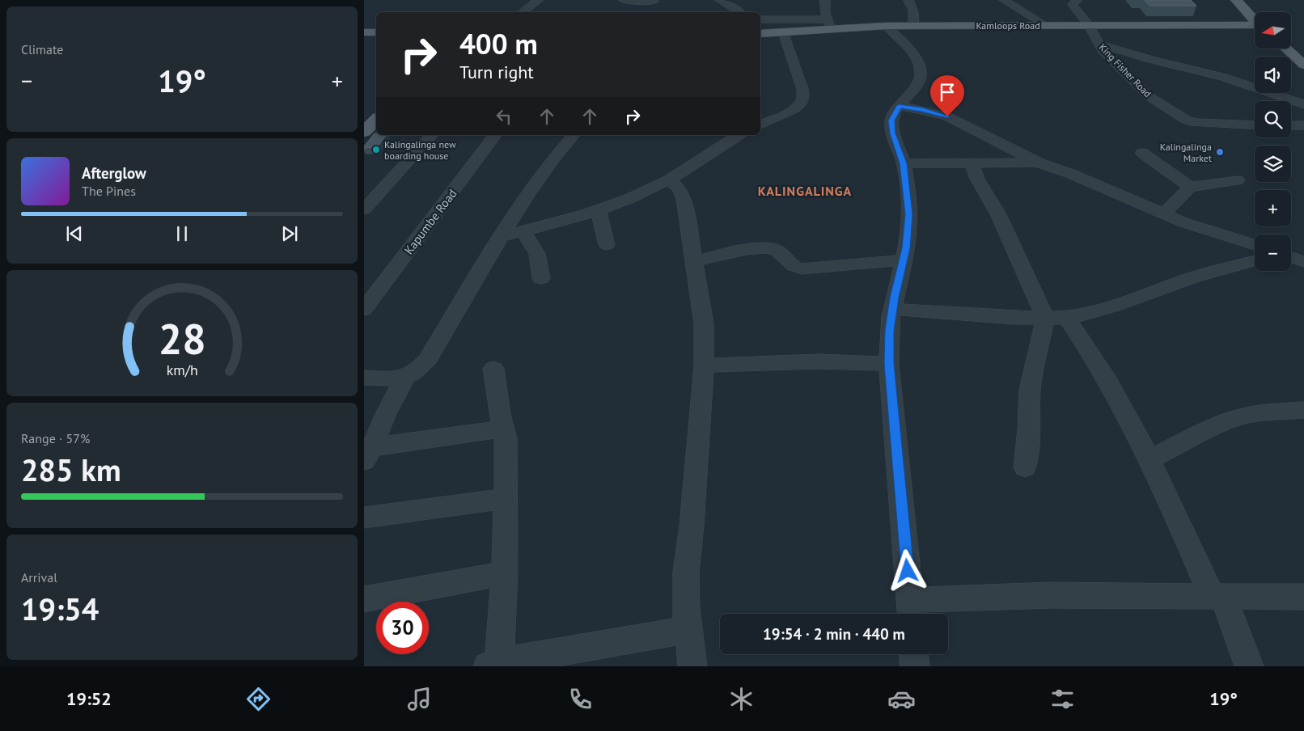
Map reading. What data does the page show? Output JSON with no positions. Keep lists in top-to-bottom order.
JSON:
{
  "streets": {
    "main road": ["Kamloops Road"],
    "street": ["King Fisher Road", "Kapumbe Road"]
  },
  "crossings": [
    ["Kamloops Road", "King Fisher Road"]
  ],
  "districts": ["KALINGALINGA"],
  "places": ["Kalingalinga new boarding house", "Kalingalinga Market"],
  "north": "left",
  "page": {
    "tile": [
      "Climate",
      ["Range · 57%", "285 km"],
      ["Arrival", "19:54"]
    ],
    "map_buttons": ["+", "−"],
    "turn": ["400 m", "Turn right"],
    "heat": ["−", "19°", "+"],
    "song": ["Afterglow", "The Pines"],
    "limit": "30",
    "trip": "19:54 · 2 min · 440 m",
    "tabs": ["19:52", "19°"],
    "gauge": ["28", "km/h"]
  }
}
